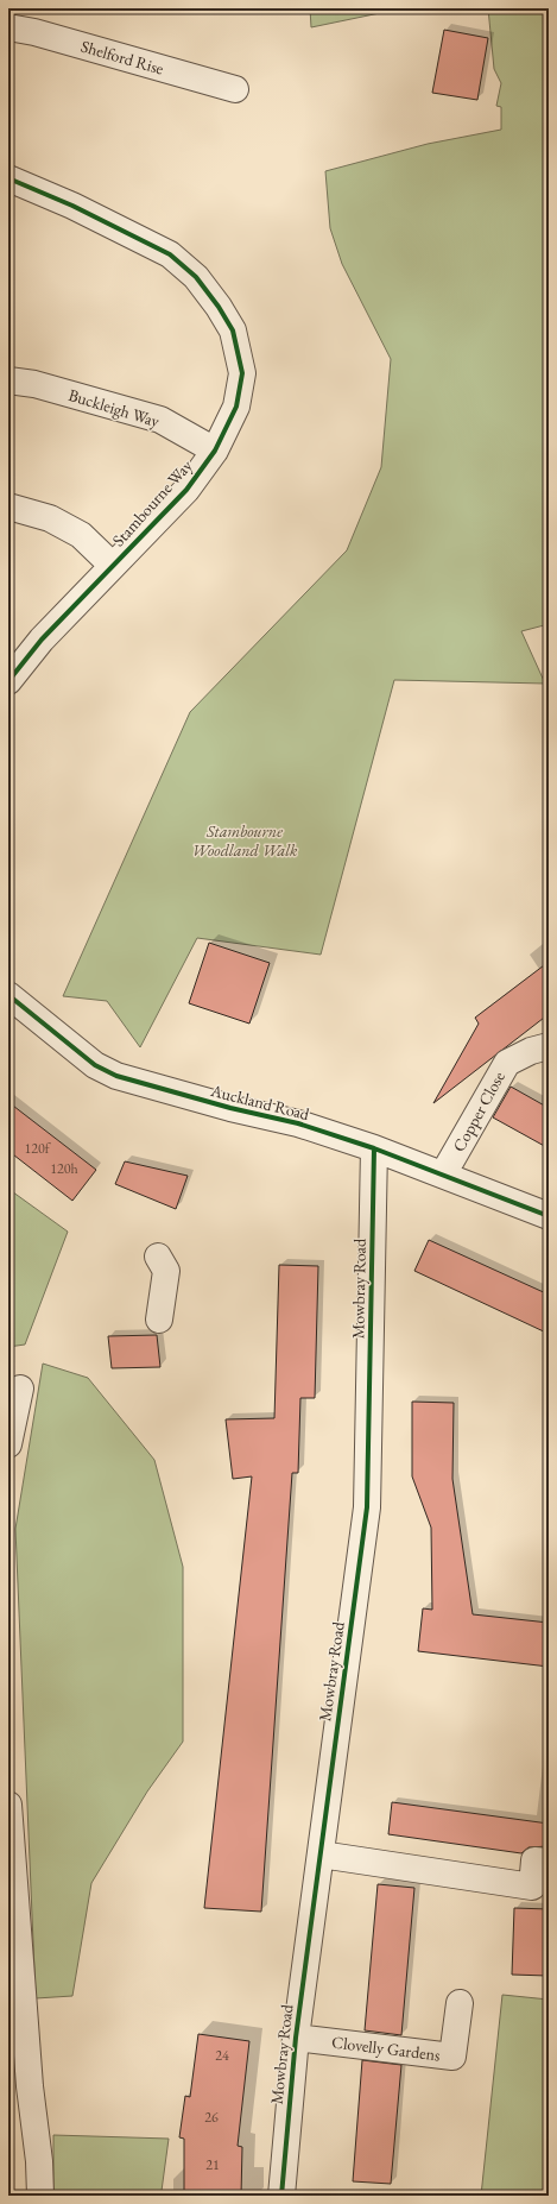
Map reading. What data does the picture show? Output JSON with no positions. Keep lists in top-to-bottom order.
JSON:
{
  "streets": {
    "street": [
      "Shelford Rise",
      "Buckleigh Way",
      "Stambourne Way",
      "Auckland Road",
      "Copper Close",
      "Mowbray Road",
      "Clovelly Gardens"
    ]
  },
  "crossings": [
    ["Buckleigh Way", "Stambourne Way"],
    ["Auckland Road", "Copper Close"],
    ["Auckland Road", "Mowbray Road"],
    ["Mowbray Road", "Clovelly Gardens"]
  ],
  "parks": ["Stambourne Woodland Walk"],
  "house_numbers": [
    "120f",
    "120h",
    "24",
    "26",
    "21"
  ]
}
